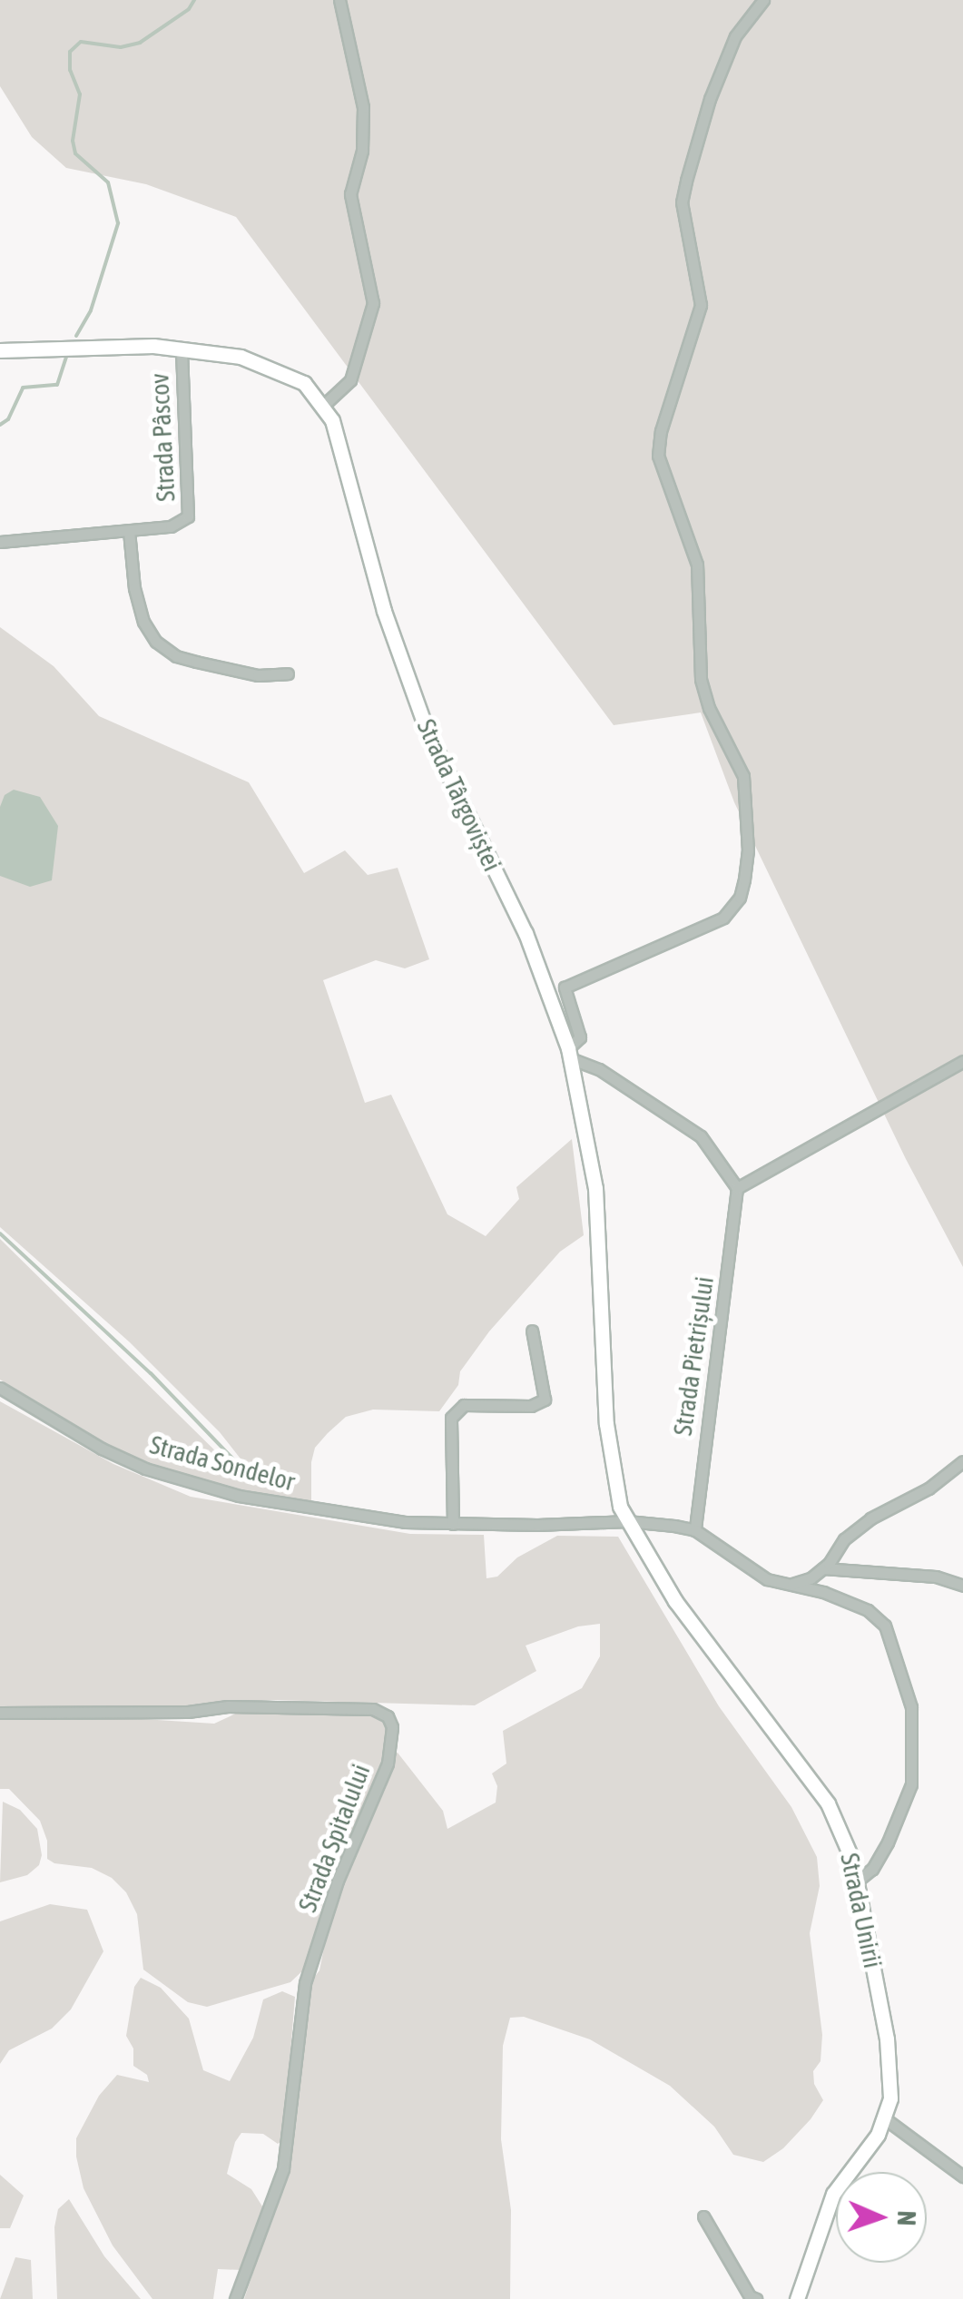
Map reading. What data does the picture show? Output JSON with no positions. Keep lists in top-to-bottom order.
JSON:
{
  "streets": {
    "main road": ["Strada Târgoviștei", "Strada Unirii"],
    "street": [
      "Strada Pâscov",
      "Strada Pietrișului",
      "Strada Sondelor",
      "Strada Spitalului"
    ]
  },
  "crossings": [
    ["Strada Pâscov", "Strada Târgoviștei"],
    ["Strada Târgoviștei", "Strada Sondelor"],
    ["Strada Târgoviștei", "Strada Unirii"],
    ["Strada Sondelor", "Strada Unirii"]
  ],
  "north": "right"
}
